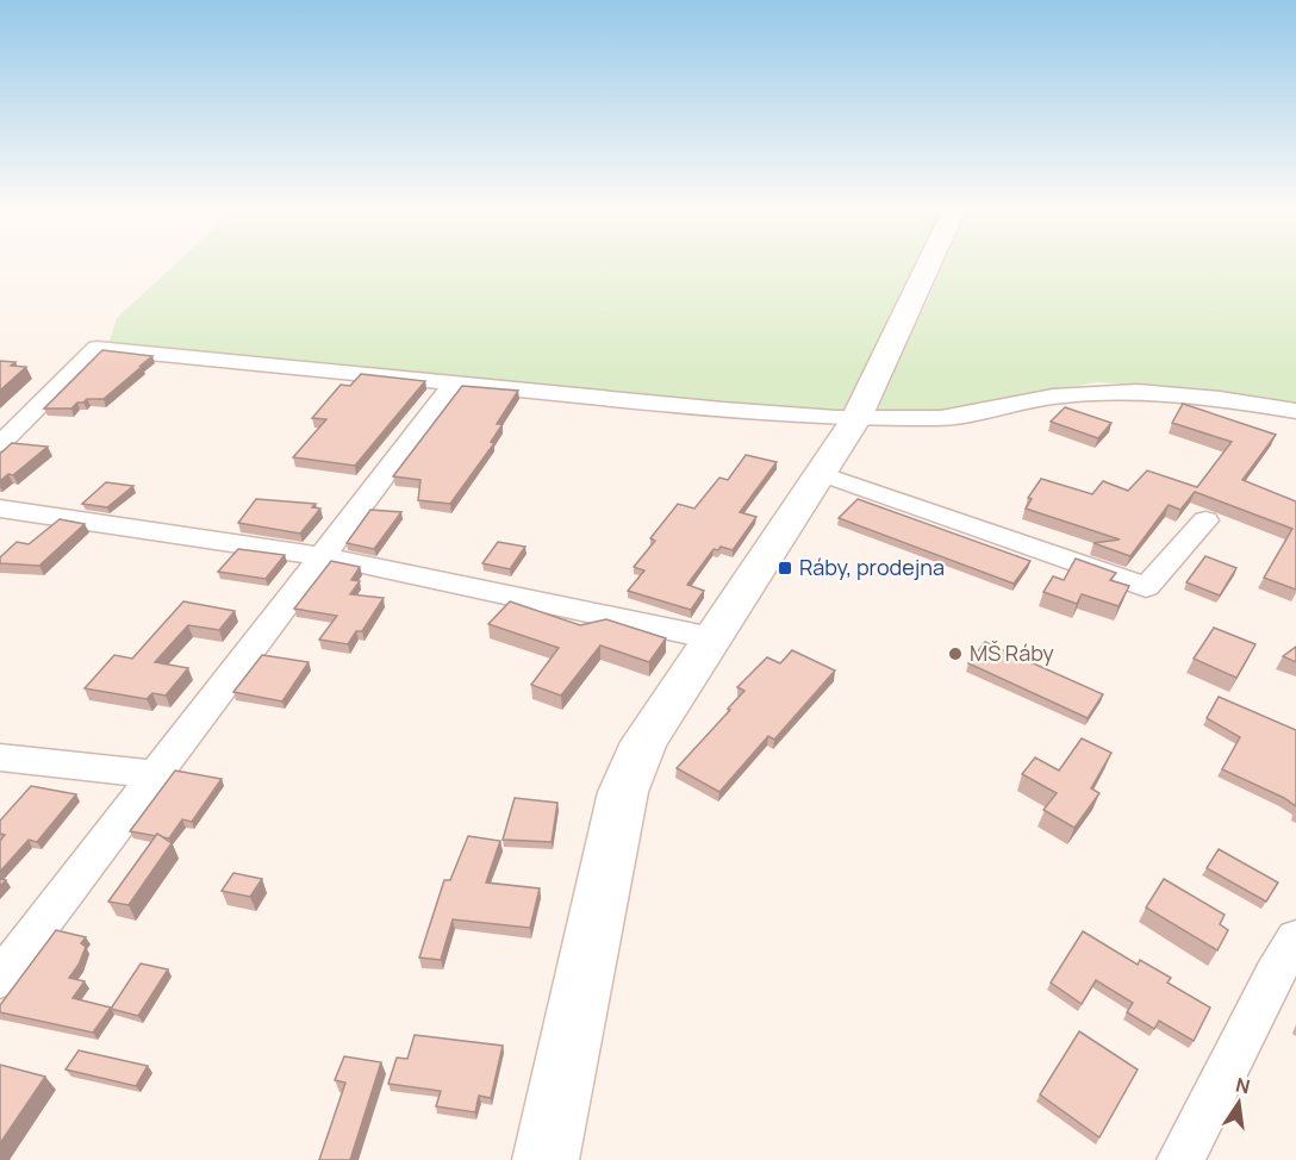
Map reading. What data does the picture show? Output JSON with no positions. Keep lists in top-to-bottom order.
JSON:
{
  "places": {
    "transit": ["Ráby, prodejna"],
    "other": ["MŠ Ráby"]
  },
  "north": "top"
}
